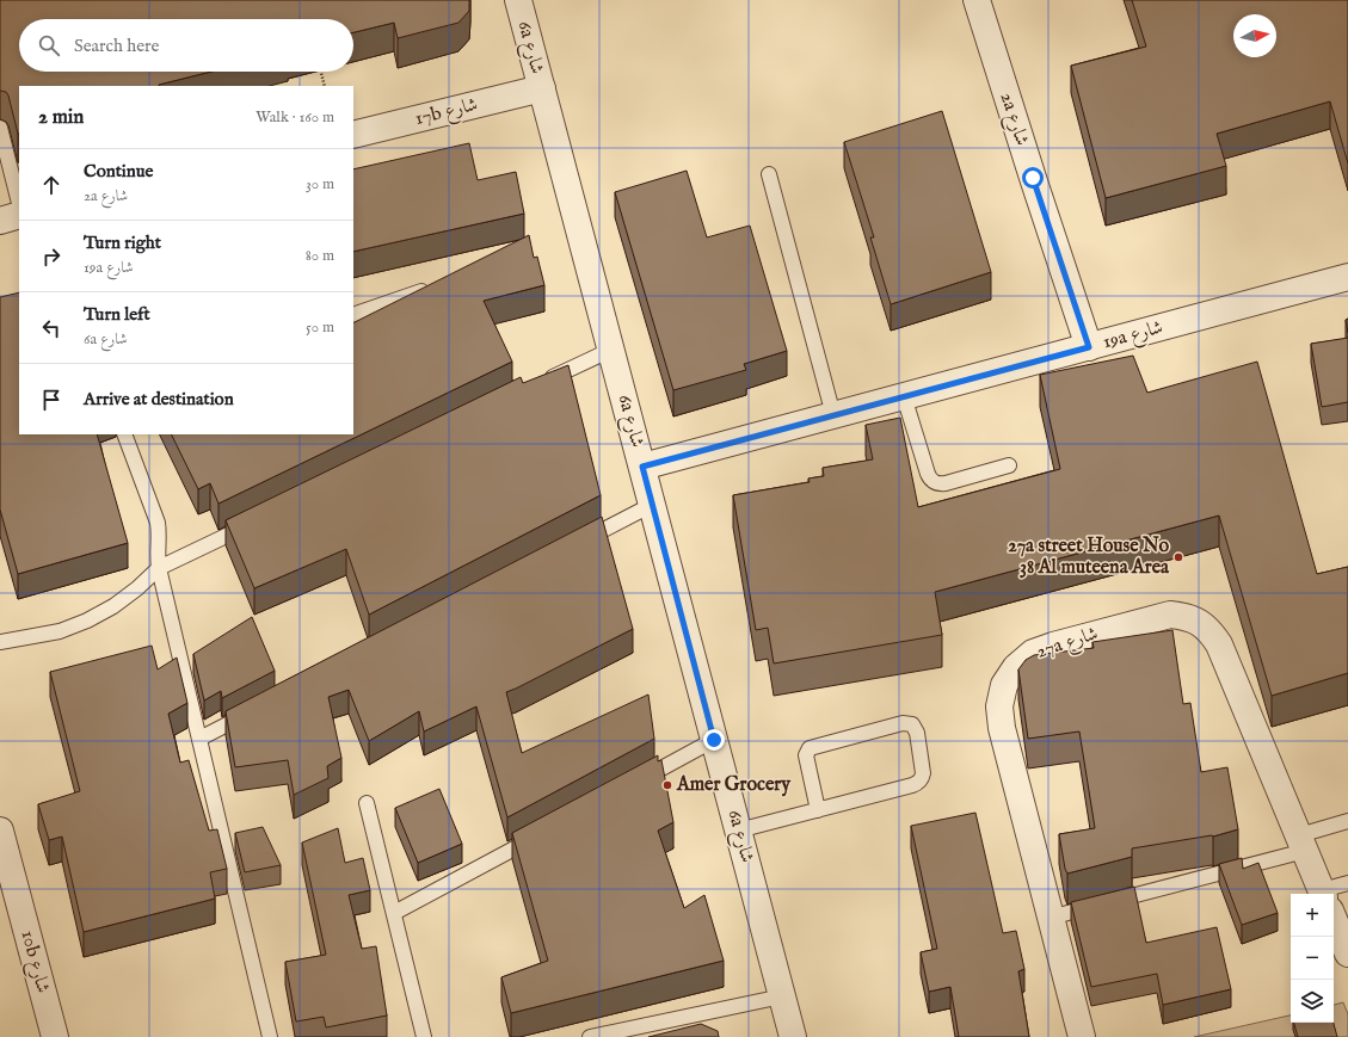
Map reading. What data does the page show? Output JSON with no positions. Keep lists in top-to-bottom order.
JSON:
{
  "streets": {
    "street": [
      "6a شارع",
      "17b شارع",
      "2a شارع",
      "19a شارع",
      "27a شارع",
      "10b شارع"
    ]
  },
  "crossings": [
    ["6a شارع", "17b شارع"],
    ["6a شارع", "19a شارع"],
    ["2a شارع", "19a شارع"]
  ],
  "places": ["27a street House No 38 Al muteena Area", "Amer Grocery"],
  "north": "right",
  "page": {
    "search": "Search here",
    "heading": ["2 min", "Walk · 160 m"],
    "list": [
      ["Continue", "2a شارع", "30 m"],
      ["Turn right", "19a شارع", "80 m"],
      ["Turn left", "6a شارع", "50 m"],
      "Arrive at destination"
    ],
    "map_buttons": ["+", "−"]
  }
}
